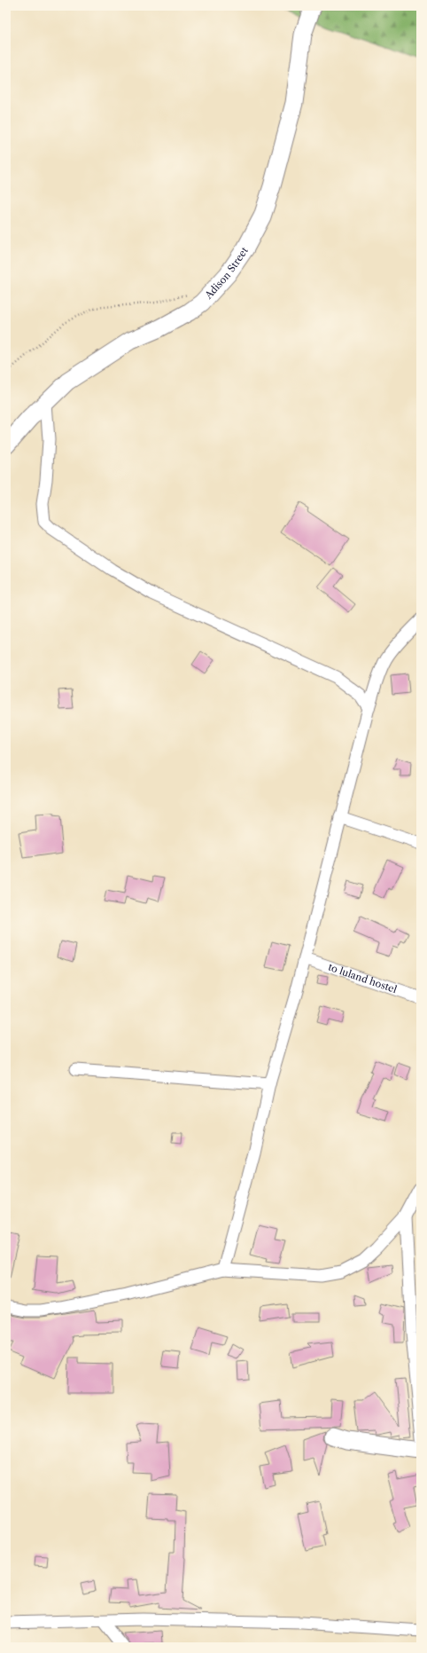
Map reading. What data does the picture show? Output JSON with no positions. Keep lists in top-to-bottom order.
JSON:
{
  "streets": {
    "street": ["Adison Street", "to luland hostel"]
  }
}
